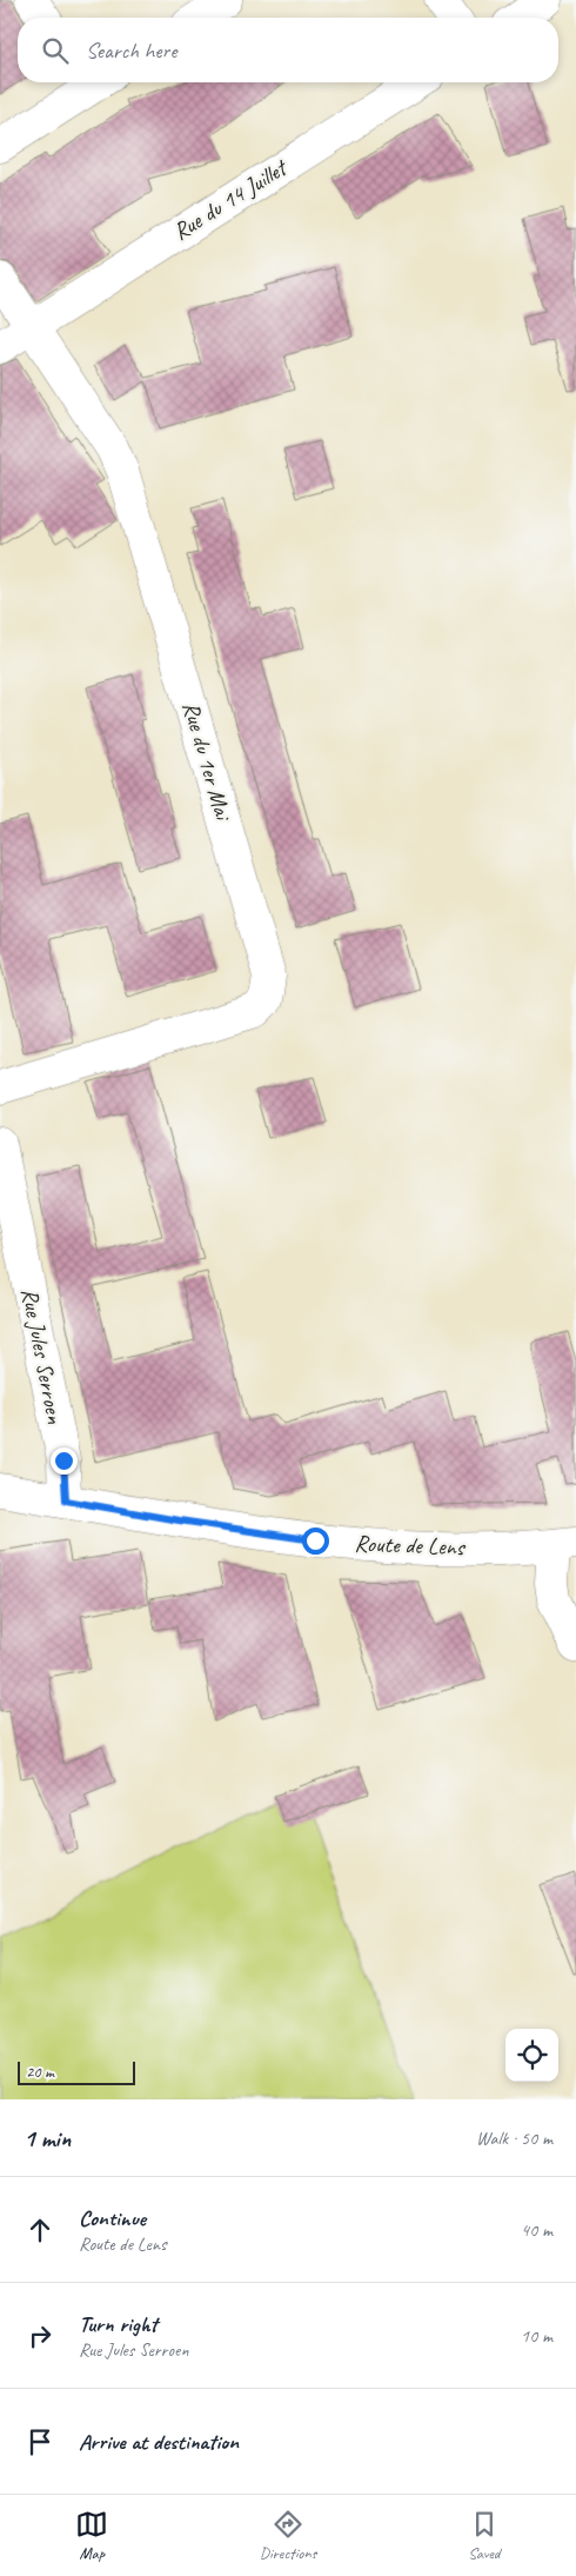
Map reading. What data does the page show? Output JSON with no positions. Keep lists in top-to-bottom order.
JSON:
{
  "streets": {
    "street": [
      "Rue du 14 Juillet",
      "Rue du 1er Mai",
      "Rue Jules Serroen",
      "Route de Lens"
    ]
  },
  "crossings": [
    ["Rue du 14 Juillet", "Rue du 1er Mai"],
    ["Rue Jules Serroen", "Route de Lens"]
  ],
  "scale_bar": "20 m",
  "page": {
    "search": "Search here",
    "scale": "20 m",
    "heading": ["1 min", "Walk · 50 m"],
    "list": [
      ["Continue", "Route de Lens", "40 m"],
      ["Turn right", "Rue Jules Serroen", "10 m"],
      "Arrive at destination"
    ],
    "nav": ["Map", "Directions", "Saved"]
  }
}
